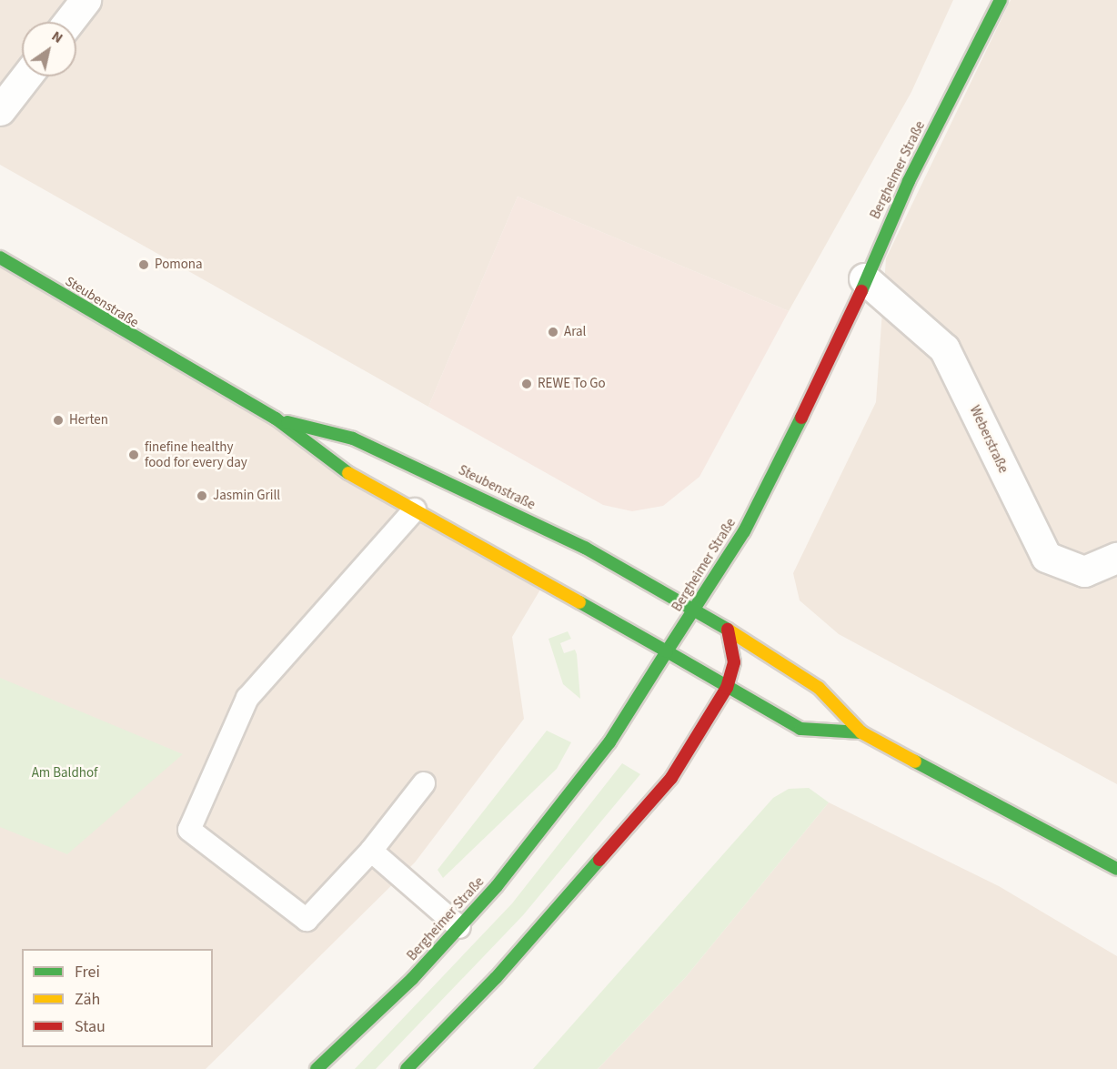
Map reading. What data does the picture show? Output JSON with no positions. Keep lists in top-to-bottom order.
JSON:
{
  "streets": {
    "main road": ["Bergheimer Straße", "Steubenstraße"],
    "street": ["Weberstraße"]
  },
  "crossings": [
    ["Bergheimer Straße", "Steubenstraße"],
    ["Bergheimer Straße", "Weberstraße"]
  ],
  "parks": ["Am Baldhof"],
  "places": [
    "Pomona",
    "Aral",
    "REWE To Go",
    "Herten",
    "finefine healthy food for every day",
    "Jasmin Grill"
  ],
  "legend": ["Frei", "Zäh", "Stau"],
  "north": "top right"
}
